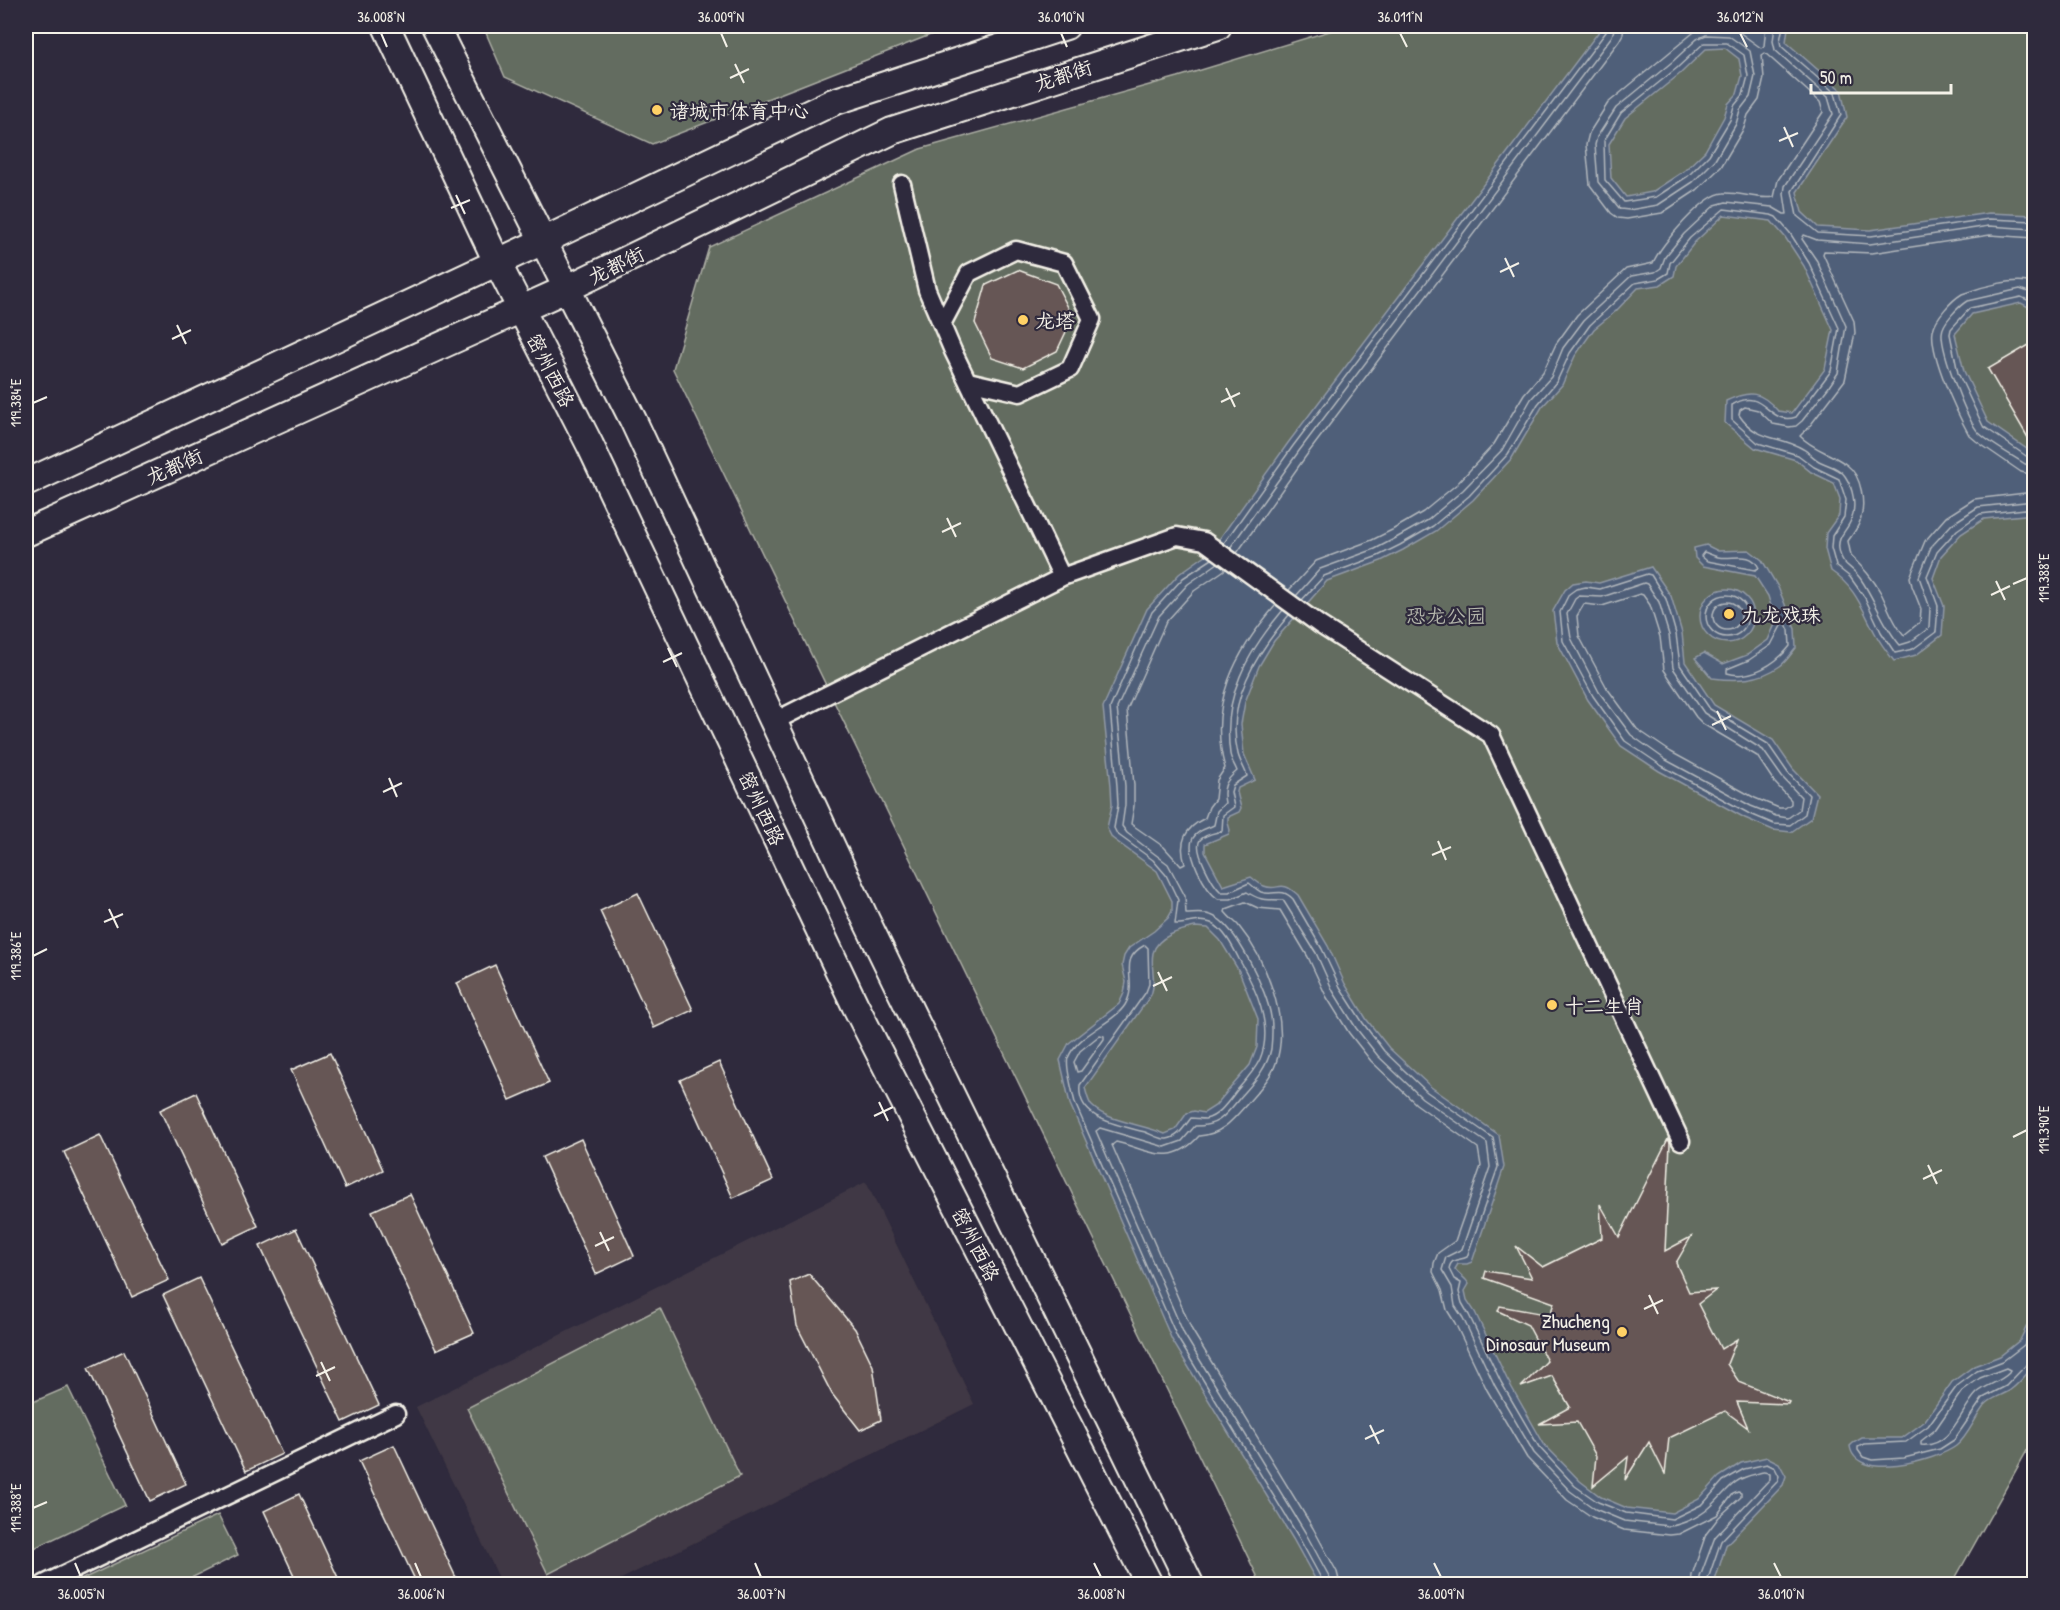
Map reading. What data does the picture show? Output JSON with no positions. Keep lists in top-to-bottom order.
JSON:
{
  "streets": {
    "main road": ["龙都街", "密州西路"]
  },
  "crossings": [
    ["龙都街", "密州西路"]
  ],
  "parks": ["恐龙公园"],
  "places": [
    "诸城市体育中心",
    "龙塔",
    "九龙戏珠",
    "十二生肖",
    "Zhucheng Dinosaur Museum"
  ],
  "scale_bar": "50 m",
  "coordinates": [
    "36.008°N",
    "36.009°N",
    "36.010°N",
    "36.011°N",
    "36.012°N",
    "119.384°E",
    "119.388°E",
    "119.386°E",
    "119.390°E",
    "36.005°N",
    "36.006°N",
    "36.007°N"
  ]
}
